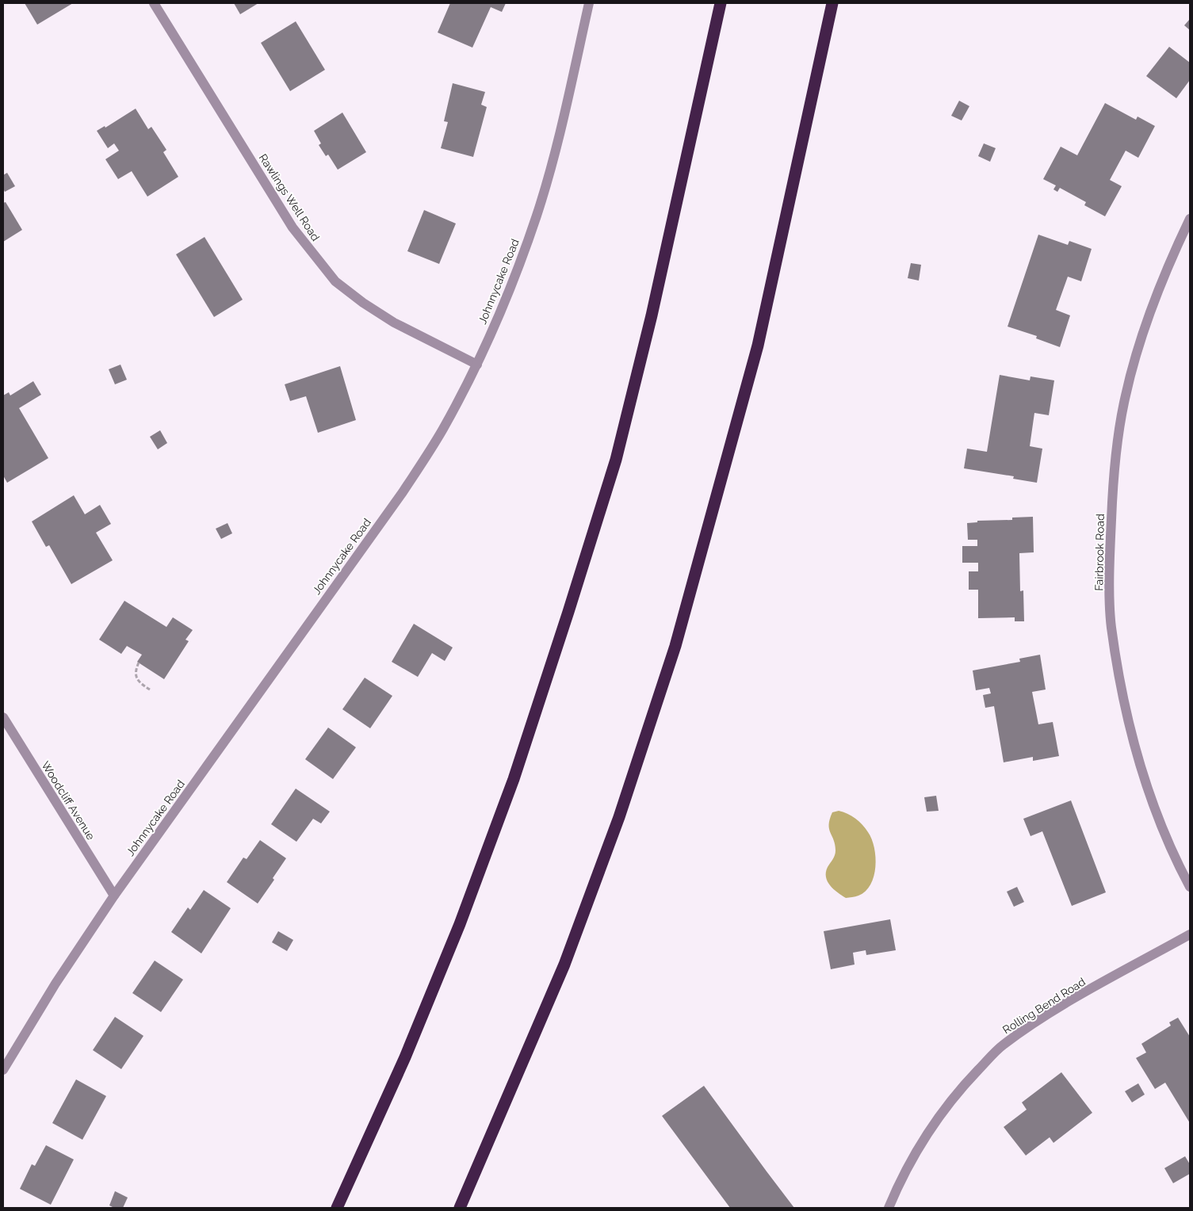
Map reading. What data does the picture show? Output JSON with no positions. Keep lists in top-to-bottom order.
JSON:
{
  "streets": {
    "street": [
      "Rawlings Well Road",
      "Johnnycake Road",
      "Fairbrook Road",
      "Woodcliff Avenue",
      "Rolling Bend Road"
    ]
  },
  "crossings": [
    ["Rawlings Well Road", "Johnnycake Road"],
    ["Johnnycake Road", "Woodcliff Avenue"]
  ]
}
